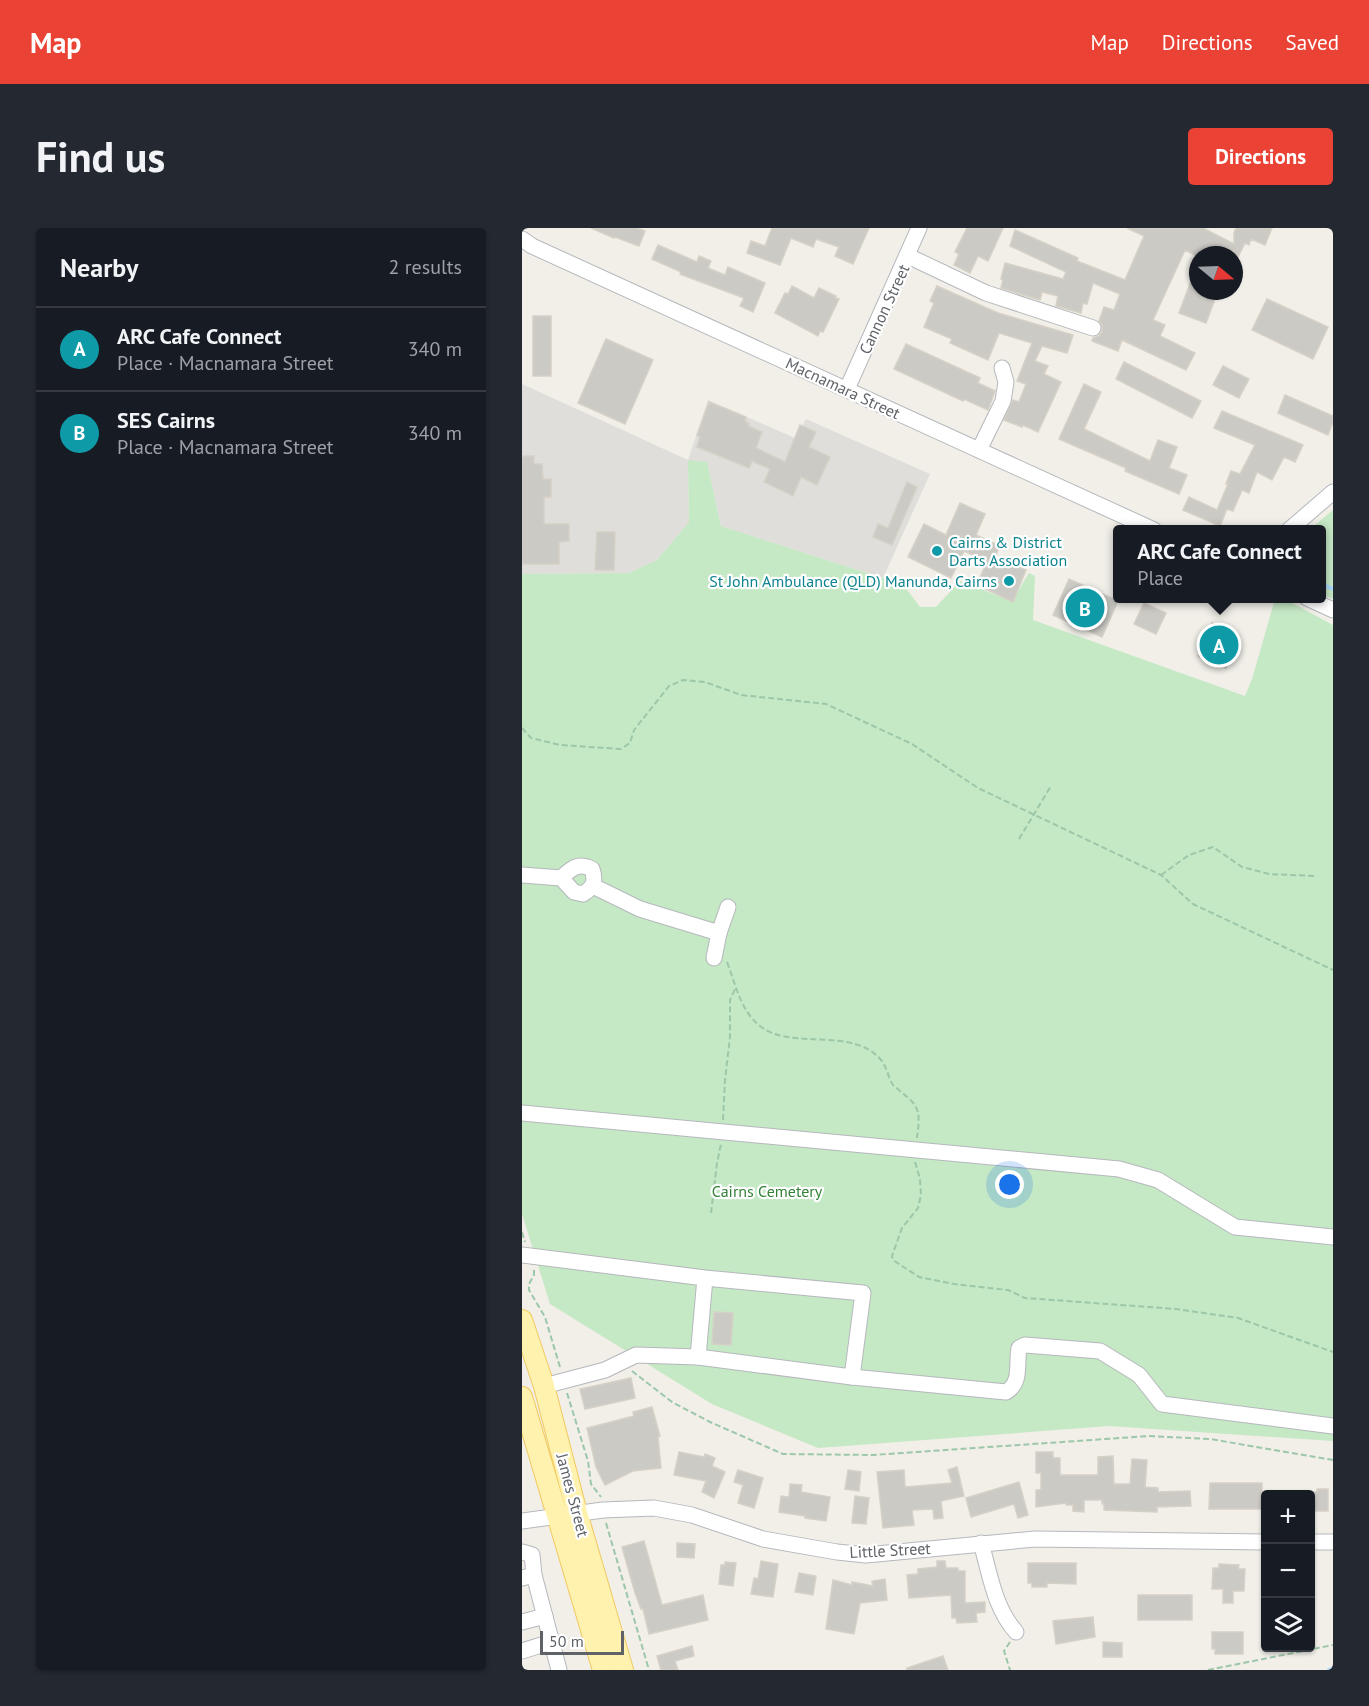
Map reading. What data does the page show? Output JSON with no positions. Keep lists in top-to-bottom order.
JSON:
{
  "streets": {
    "main road": ["James Street"],
    "street": ["Cannon Street", "Macnamara Street", "Little Street"]
  },
  "crossings": [
    ["Cannon Street", "Macnamara Street"],
    ["James Street", "Little Street"]
  ],
  "parks": ["Cairns Cemetery"],
  "places": ["Cairns & District Darts Association", "St John Ambulance (QLD) Manunda, Cairns"],
  "scale_bar": "50 m",
  "north": "right",
  "page": {
    "header": "Map",
    "nav": ["Map", "Directions", "Saved"],
    "buttons": "Directions",
    "title": "Find us",
    "heading": ["Nearby", "2 results"],
    "list": [
      {
        "mark": "A",
        "name": "ARC Cafe Connect",
        "note": "Place · Macnamara Street",
        "value": "340 m"
      },
      {
        "mark": "B",
        "name": "SES Cairns",
        "note": "Place · Macnamara Street",
        "value": "340 m"
      }
    ],
    "popup": ["ARC Cafe Connect", "Place"],
    "pins": ["B", "A"],
    "map_buttons": ["+", "−"],
    "scale": "50 m"
  }
}
